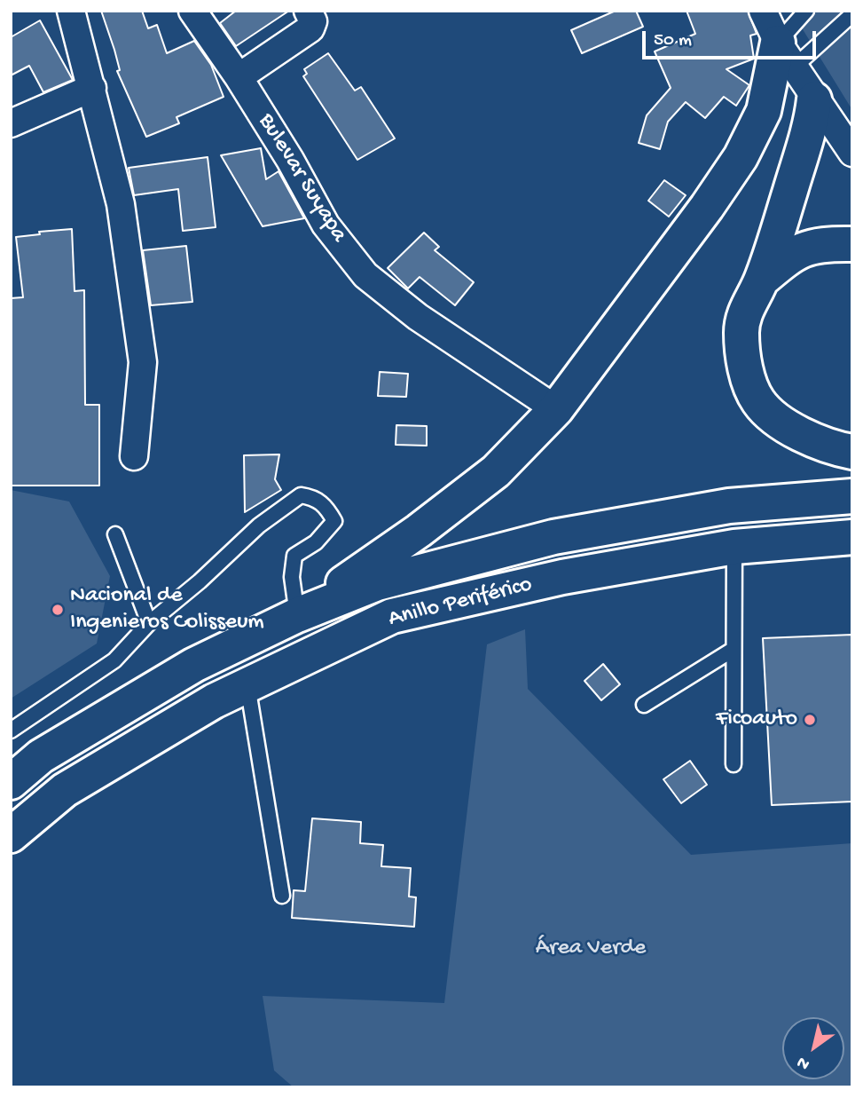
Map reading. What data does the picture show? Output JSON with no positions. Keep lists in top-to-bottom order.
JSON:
{
  "streets": {
    "highway": ["Anillo Periférico"],
    "street": ["Bulevar Suyapa"]
  },
  "parks": ["Área Verde"],
  "places": ["Nacional de Ingenieros Colisseum", "Ficoauto"],
  "scale_bar": "50 m",
  "north": "bottom left"
}
